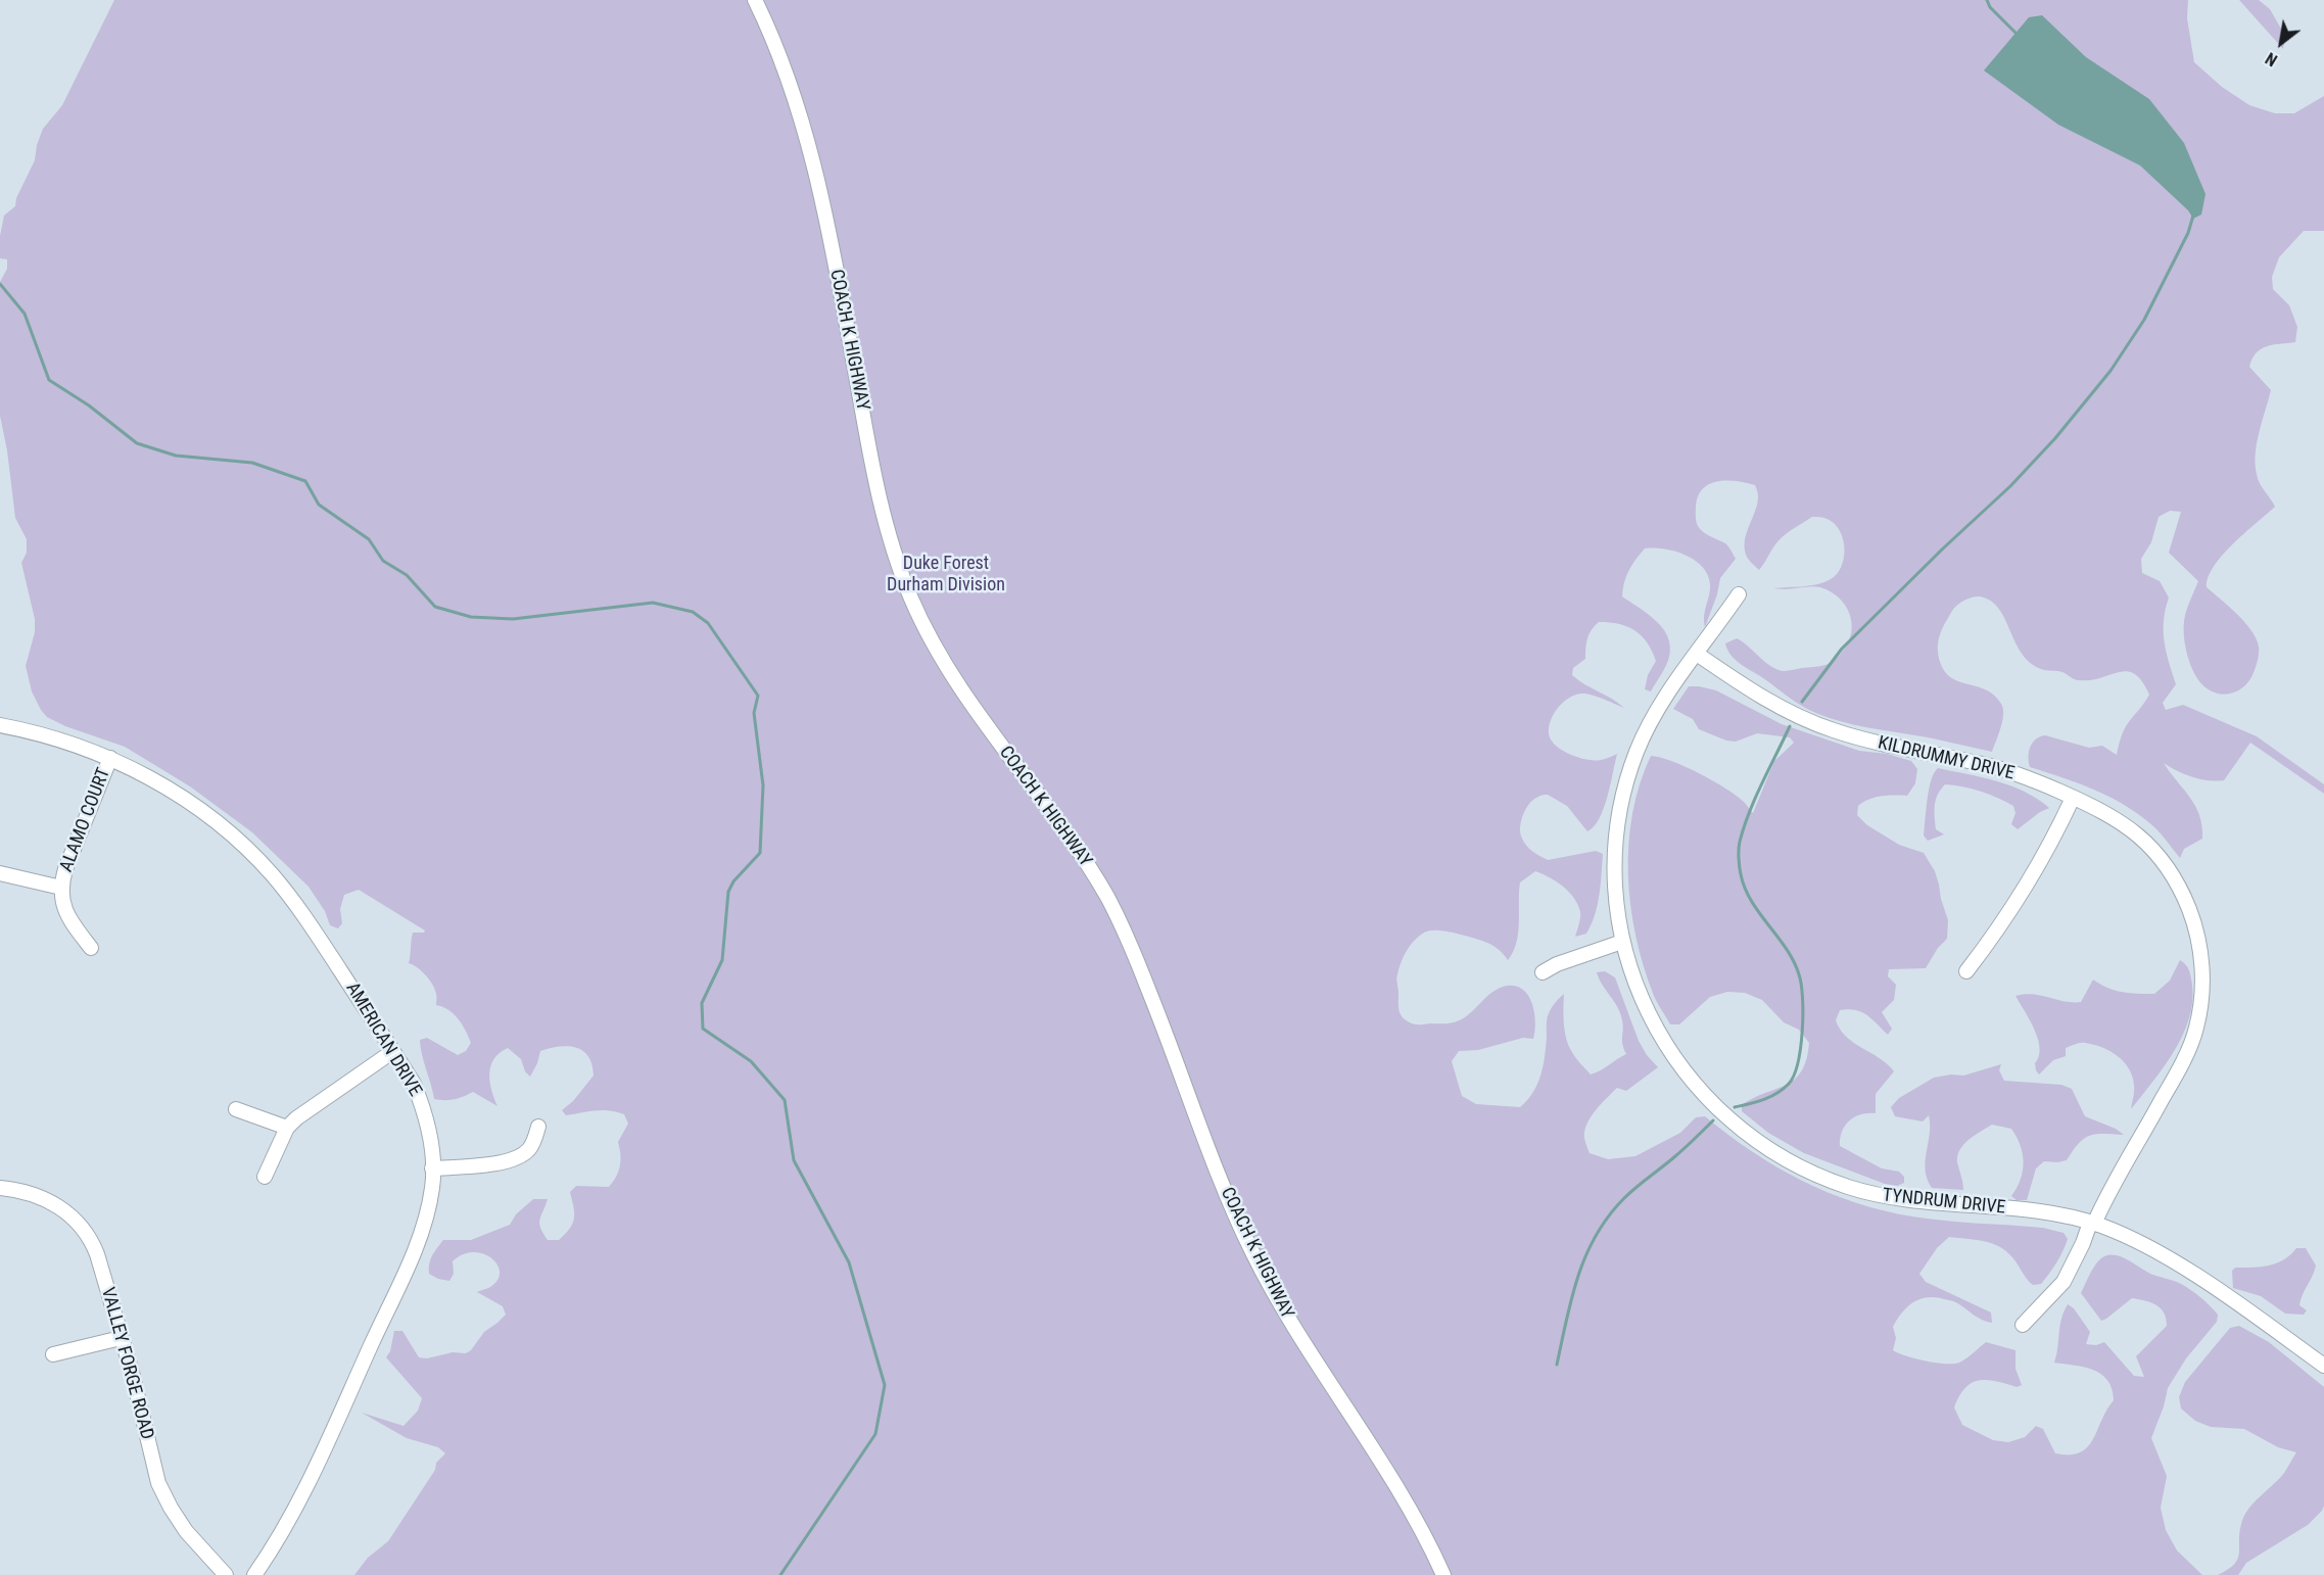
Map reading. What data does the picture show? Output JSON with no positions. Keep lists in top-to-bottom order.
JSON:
{
  "streets": {
    "street": [
      "COACH K HIGHWAY",
      "KILDRUMMY DRIVE",
      "ALAMO COURT",
      "AMERICAN DRIVE",
      "TYNDRUM DRIVE",
      "VALLEY FORGE ROAD"
    ]
  },
  "crossings": [
    ["KILDRUMMY DRIVE", "TYNDRUM DRIVE"],
    ["ALAMO COURT", "AMERICAN DRIVE"]
  ],
  "parks": ["Duke Forest Durham Division"],
  "north": "bottom left"
}
